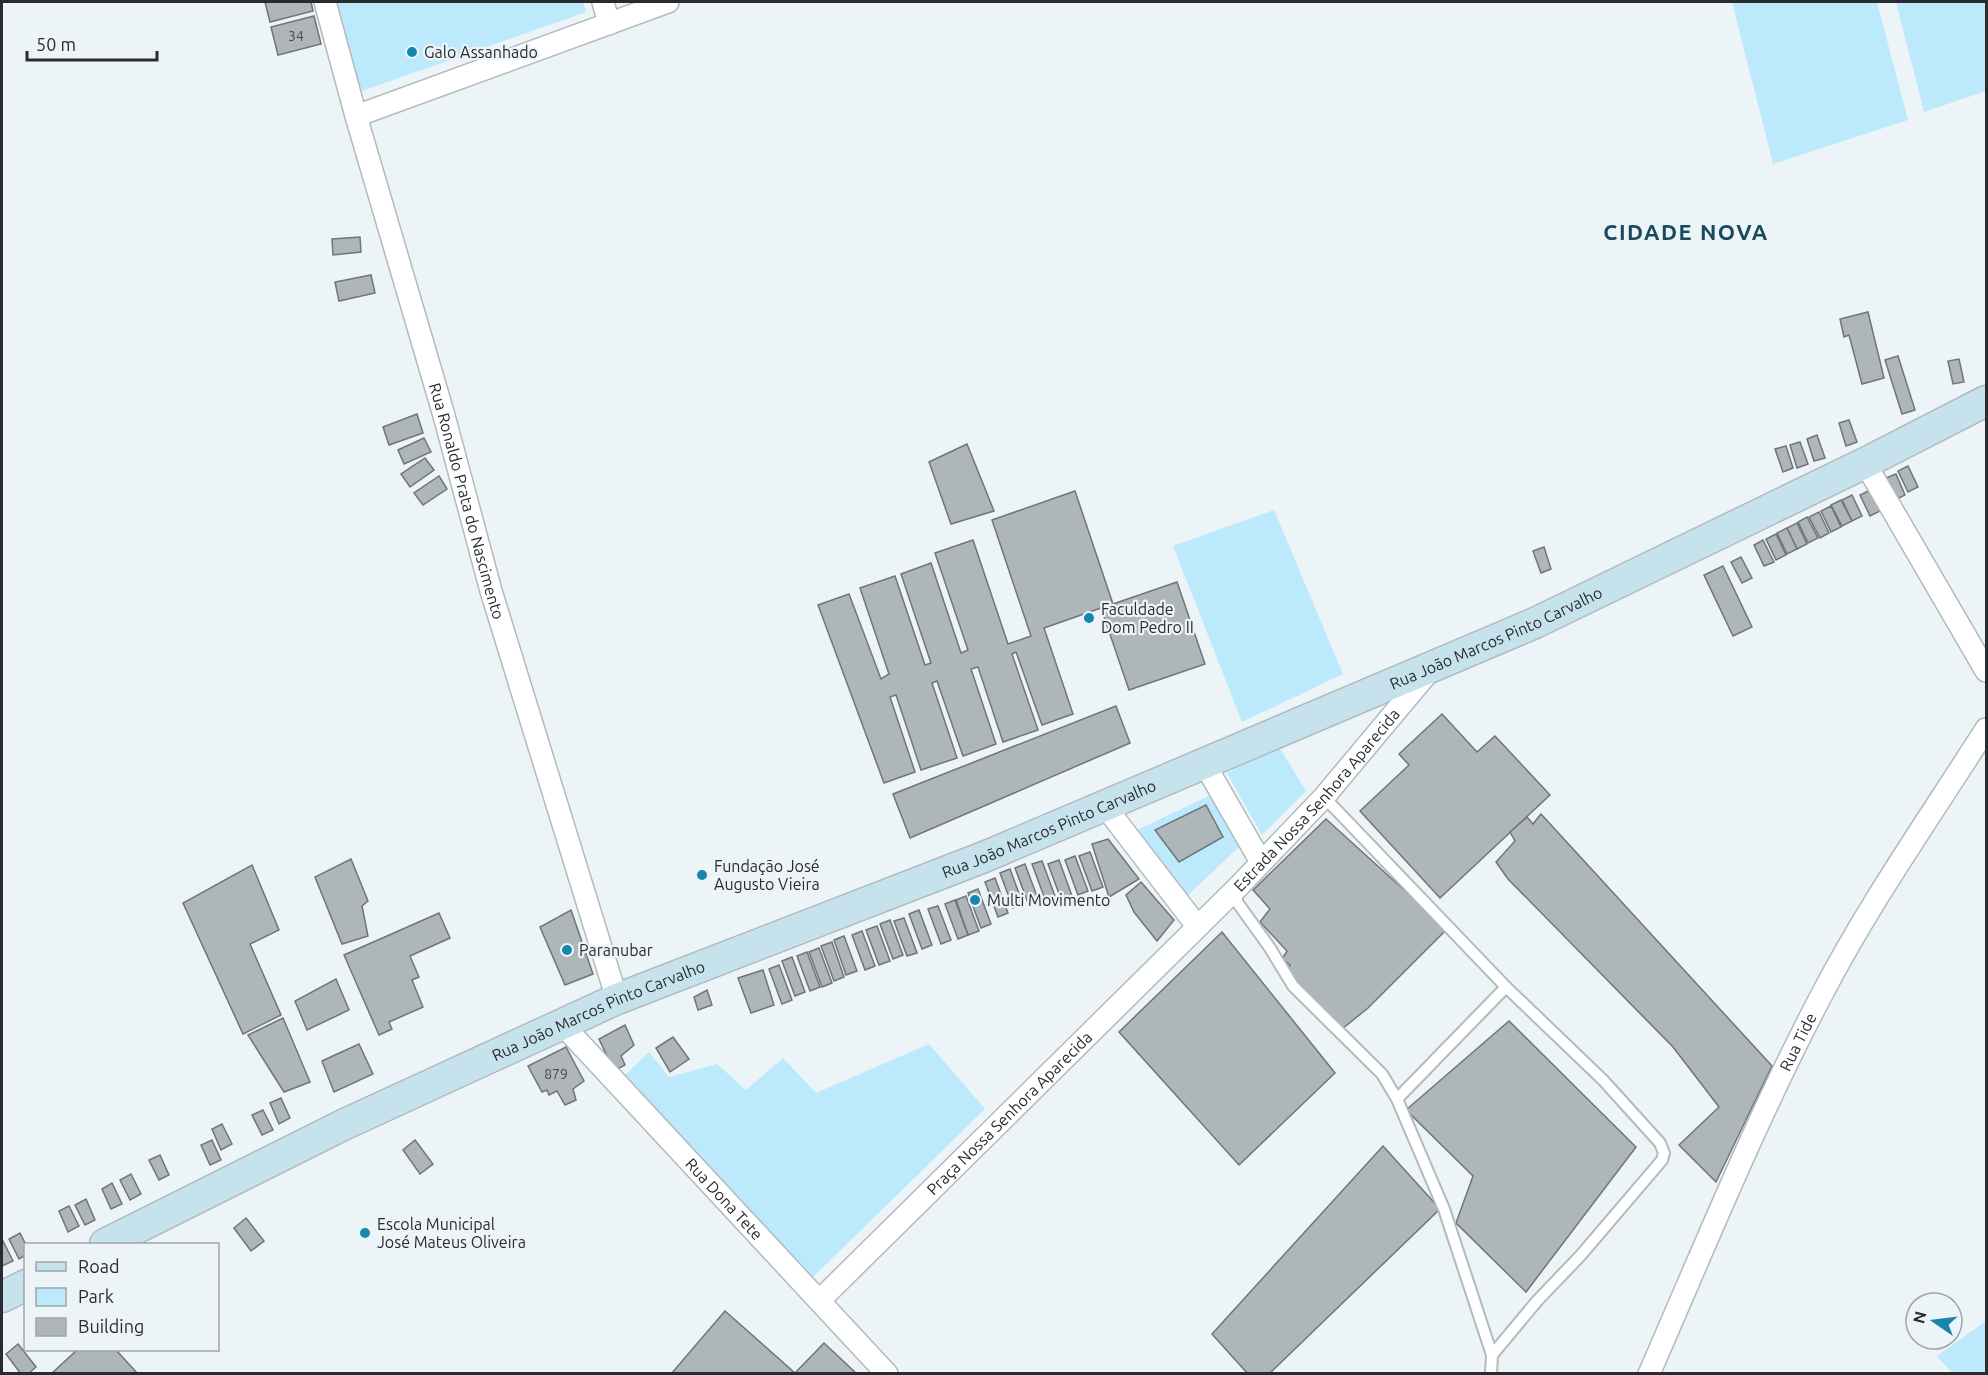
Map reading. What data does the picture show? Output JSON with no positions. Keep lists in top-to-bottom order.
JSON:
{
  "streets": {
    "main road": ["Rua João Marcos Pinto Carvalho"],
    "street": [
      "Rua Ronaldo Prata do Nascimento",
      "Estrada Nossa Senhora Aparecida",
      "Rua Tide",
      "Praça Nossa Senhora Aparecida",
      "Rua Dona Tete"
    ]
  },
  "crossings": [
    ["Rua Ronaldo Prata do Nascimento", "Rua João Marcos Pinto Carvalho"],
    ["Rua João Marcos Pinto Carvalho", "Estrada Nossa Senhora Aparecida"],
    ["Rua João Marcos Pinto Carvalho", "Rua Dona Tete"],
    ["Estrada Nossa Senhora Aparecida", "Praça Nossa Senhora Aparecida"],
    ["Praça Nossa Senhora Aparecida", "Rua Dona Tete"]
  ],
  "districts": ["CIDADE NOVA"],
  "places": [
    "Galo Assanhado",
    "Faculdade Dom Pedro II",
    "Fundação José Augusto Vieira",
    "Multi Movimento",
    "Paranubar",
    "Escola Municipal José Mateus Oliveira"
  ],
  "house_numbers": ["34", "879"],
  "legend": ["Road", "Park", "Building"],
  "scale_bar": "50 m",
  "north": "left"
}
